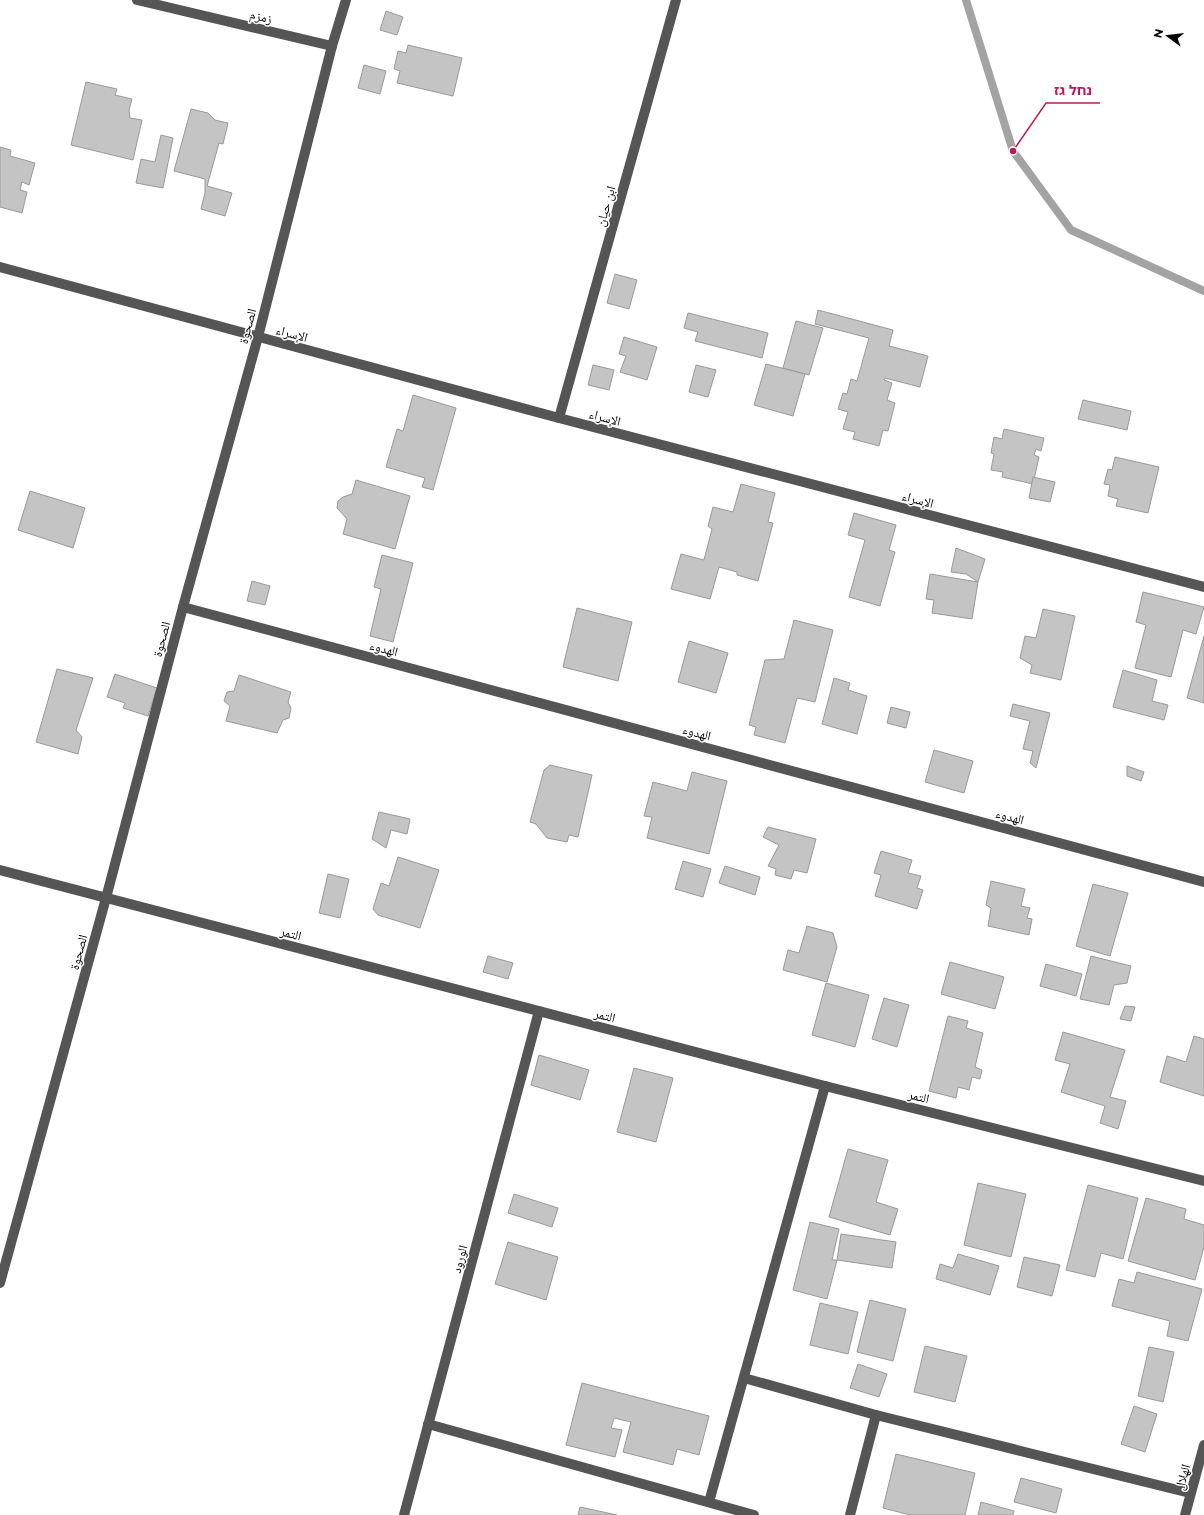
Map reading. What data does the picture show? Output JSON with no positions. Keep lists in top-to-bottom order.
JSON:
{
  "streets": {
    "street": [
      "زمزم",
      "ابن حيان",
      "الصحوة",
      "الإسراء",
      "الهدوء",
      "التمر",
      "الورود",
      "الهلال"
    ]
  },
  "crossings": [
    ["زمزم", "الصحوة"],
    ["ابن حيان", "الإسراء"],
    ["الصحوة", "الإسراء"],
    ["الصحوة", "الهدوء"],
    ["الصحوة", "التمر"],
    ["التمر", "الورود"]
  ],
  "places": ["נחל גז"],
  "north": "left"
}
